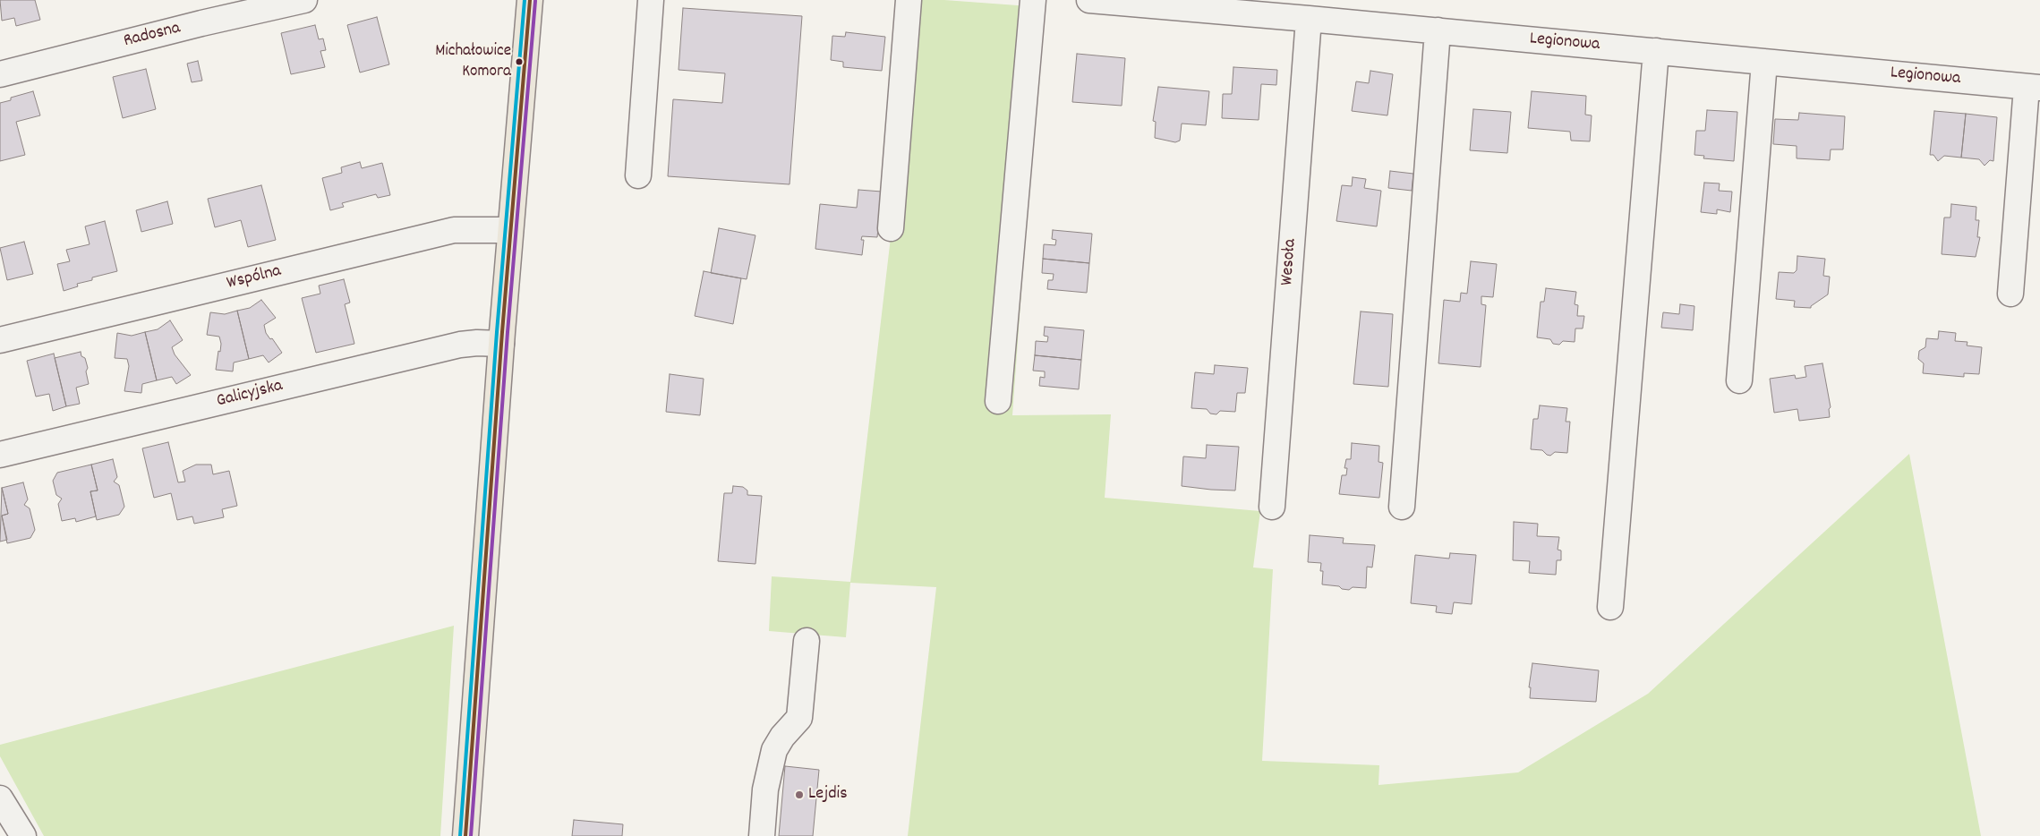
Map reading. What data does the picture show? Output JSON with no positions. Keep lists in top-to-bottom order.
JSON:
{
  "streets": {
    "street": [
      "Radosna",
      "Legionowa",
      "Wesoła",
      "Wspólna",
      "Galicyjska"
    ]
  },
  "crossings": [
    ["Legionowa", "Wesoła"]
  ],
  "places": ["Michałowice Komora", "Lejdis"]
}
